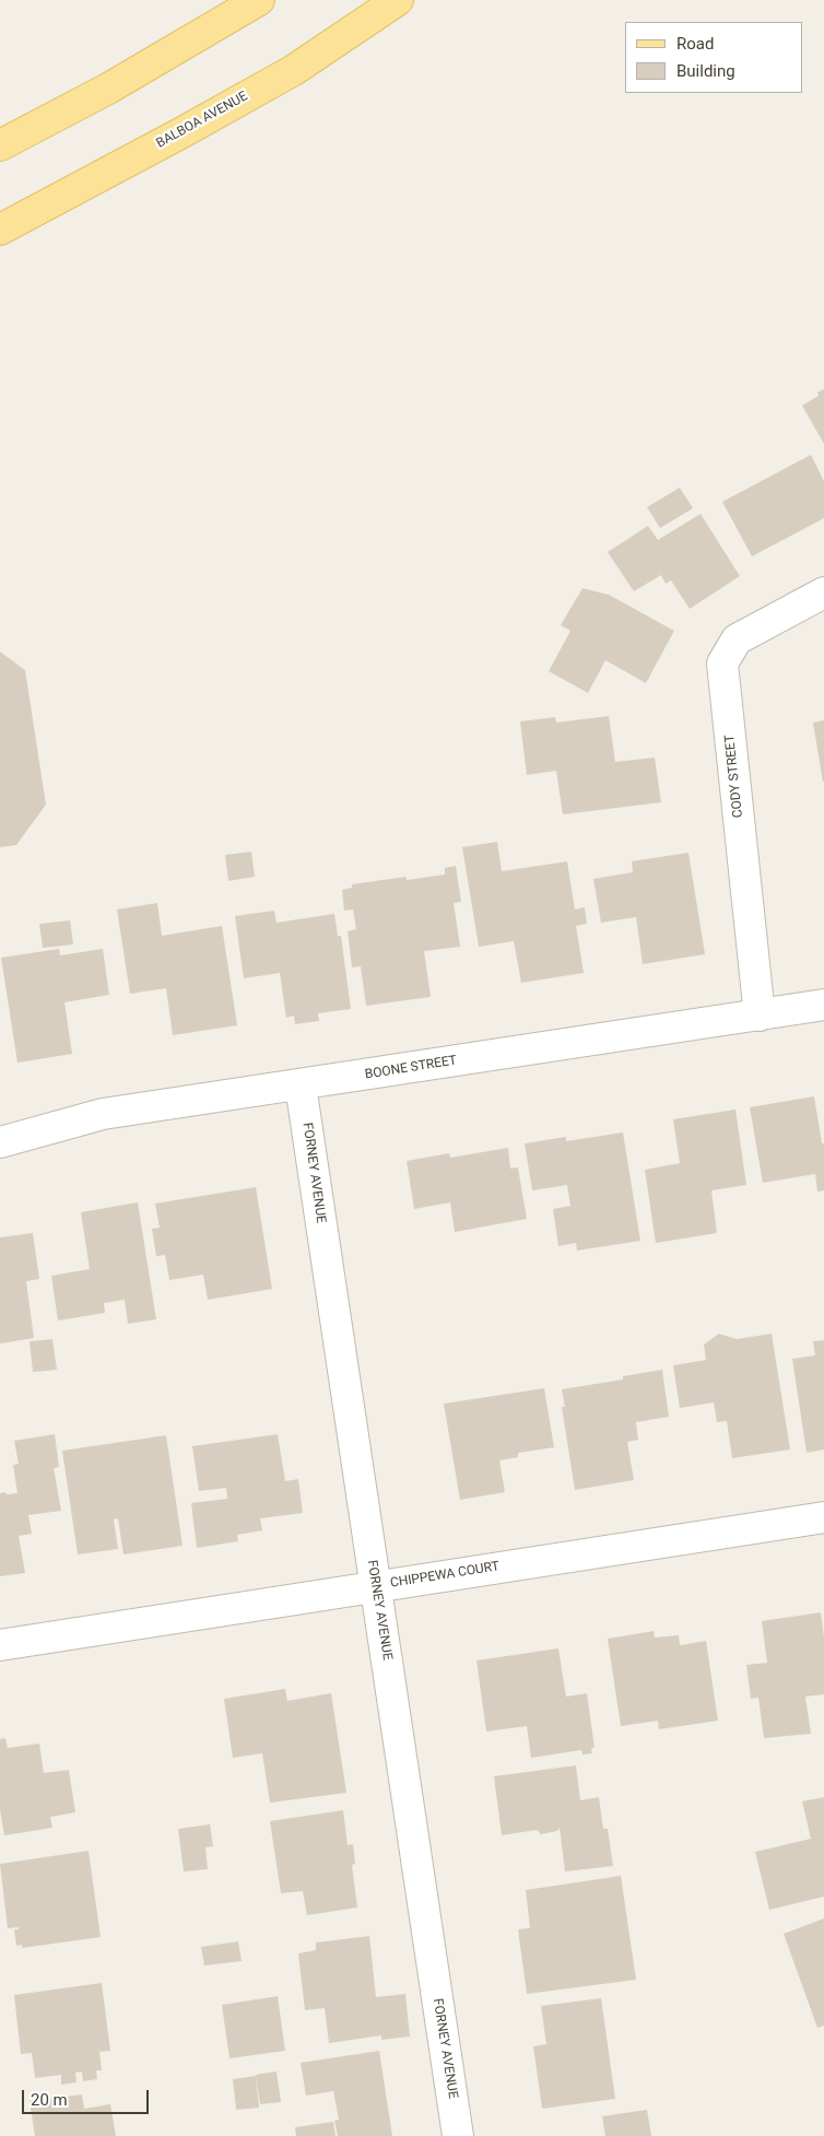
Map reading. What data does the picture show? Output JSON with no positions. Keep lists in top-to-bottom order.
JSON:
{
  "streets": {
    "main road": ["BALBOA AVENUE"],
    "street": [
      "CODY STREET",
      "BOONE STREET",
      "FORNEY AVENUE",
      "CHIPPEWA COURT"
    ]
  },
  "crossings": [
    ["CODY STREET", "BOONE STREET"],
    ["BOONE STREET", "FORNEY AVENUE"],
    ["FORNEY AVENUE", "CHIPPEWA COURT"]
  ],
  "legend": ["Road", "Building"],
  "scale_bar": "20 m"
}
